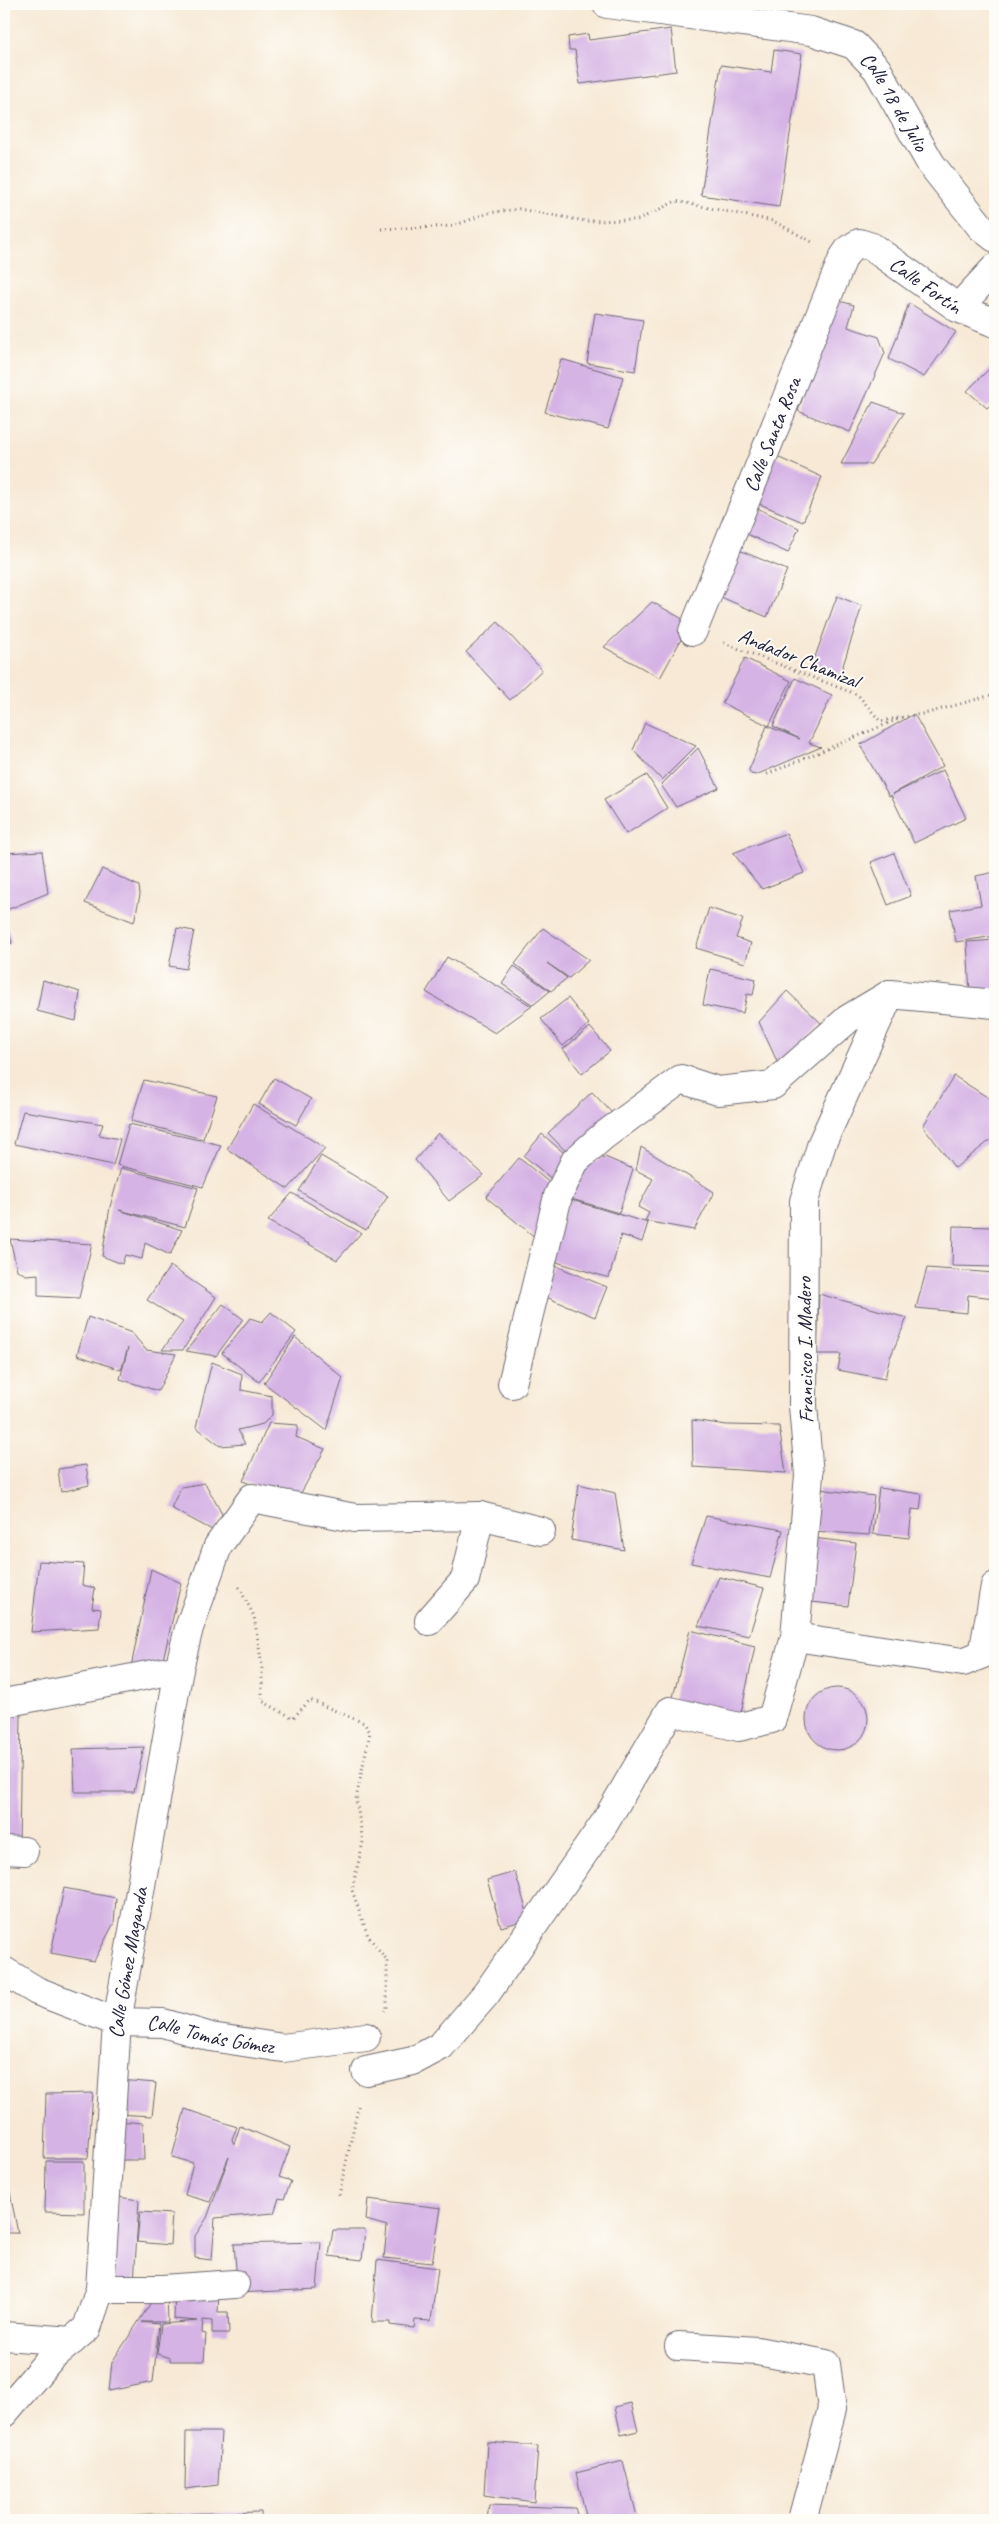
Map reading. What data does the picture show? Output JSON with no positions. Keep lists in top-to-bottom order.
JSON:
{
  "streets": {
    "street": [
      "Calle 18 de Julio",
      "Calle Fortín",
      "Calle Santa Rosa",
      "Francisco I. Madero",
      "Calle Gómez Maganda",
      "Calle Tomás Gómez"
    ],
    "path": ["Andador Chamizal"]
  },
  "crossings": [
    ["Calle Fortín", "Calle Santa Rosa"],
    ["Calle Santa Rosa", "Andador Chamizal"],
    ["Calle Gómez Maganda", "Calle Tomás Gómez"]
  ]
}
